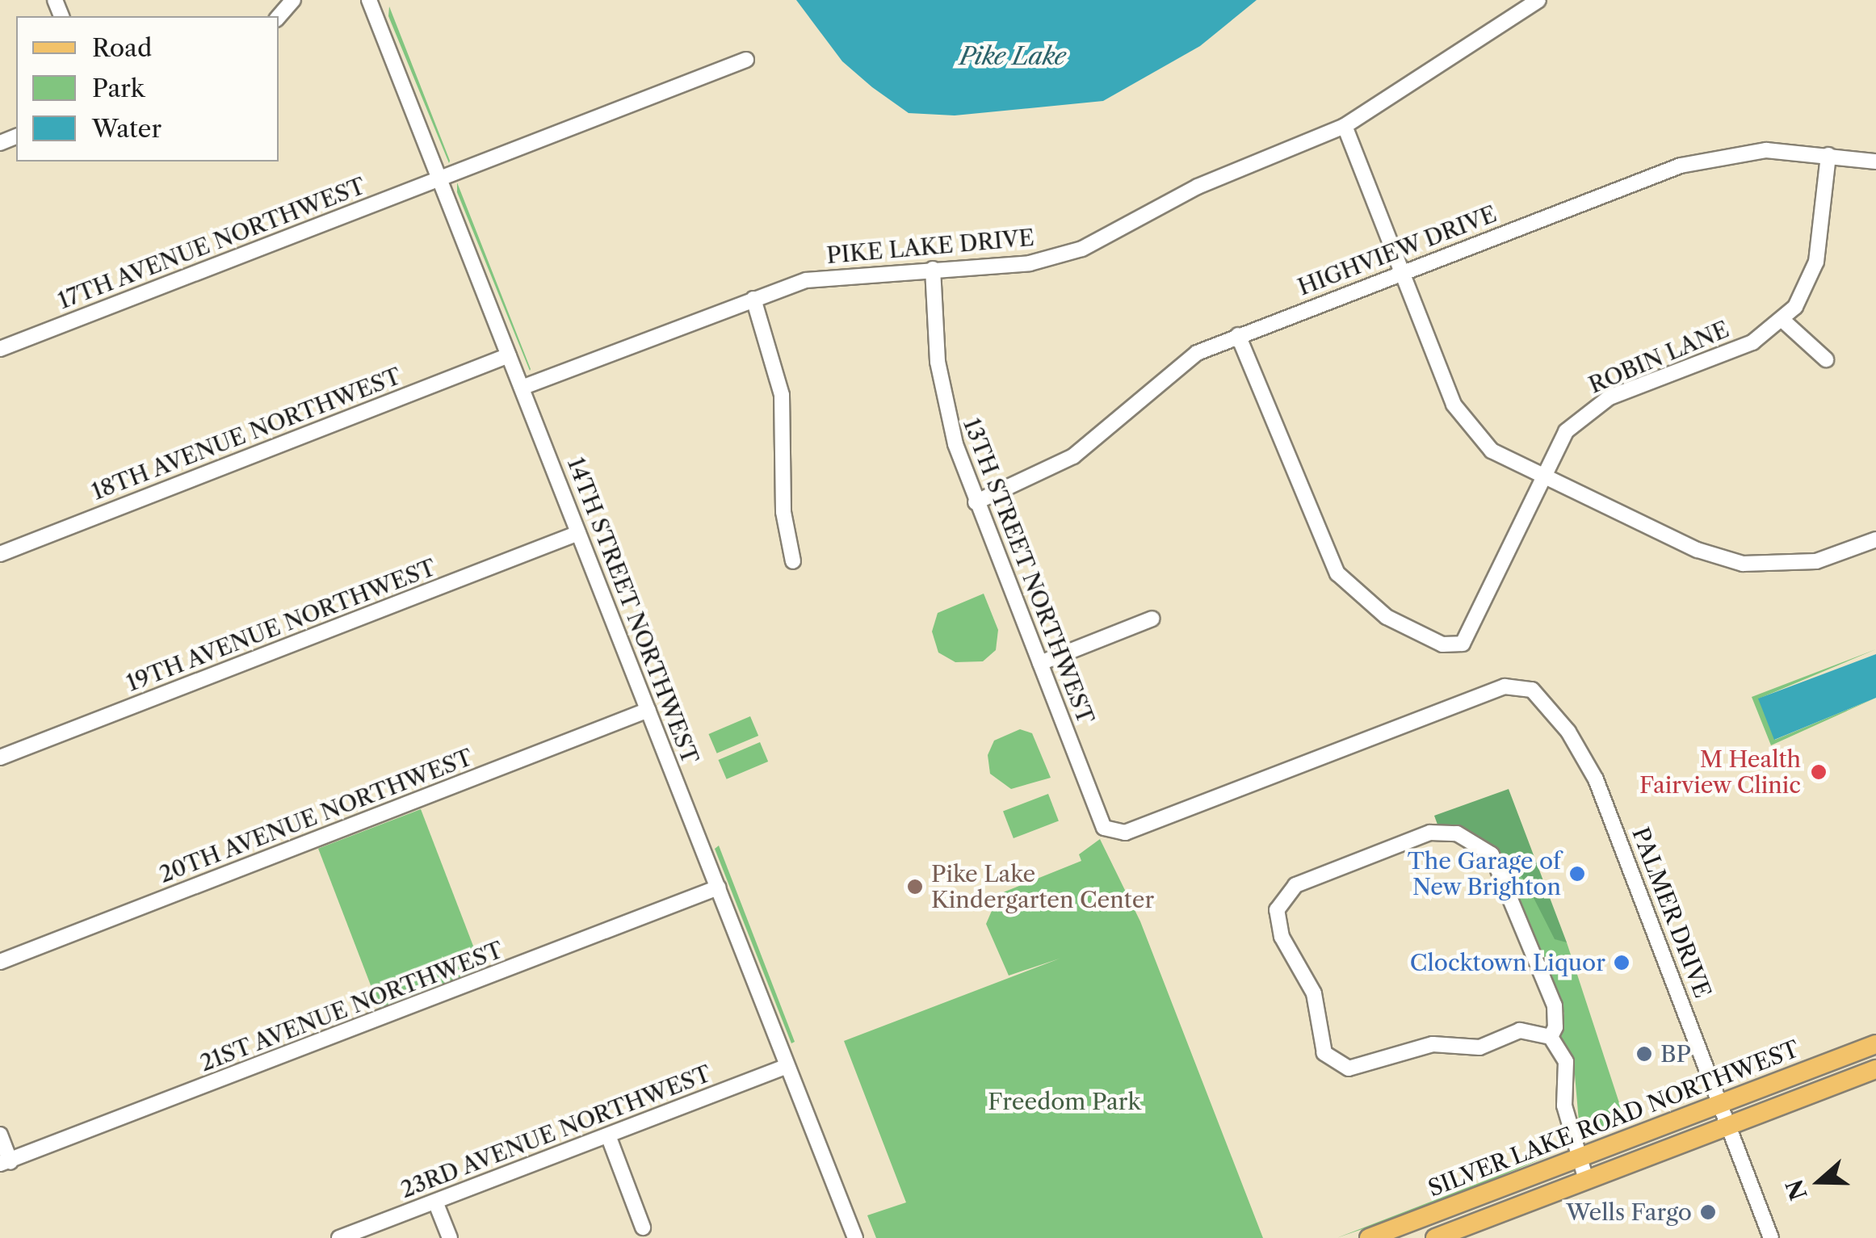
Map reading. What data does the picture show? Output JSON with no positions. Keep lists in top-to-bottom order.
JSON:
{
  "streets": {
    "main road": ["SILVER LAKE ROAD NORTHWEST"],
    "street": [
      "17TH AVENUE NORTHWEST",
      "PIKE LAKE DRIVE",
      "HIGHVIEW DRIVE",
      "ROBIN LANE",
      "18TH AVENUE NORTHWEST",
      "13TH STREET NORTHWEST",
      "14TH STREET NORTHWEST",
      "19TH AVENUE NORTHWEST",
      "20TH AVENUE NORTHWEST",
      "PALMER DRIVE",
      "21ST AVENUE NORTHWEST",
      "23RD AVENUE NORTHWEST"
    ]
  },
  "crossings": [
    ["17TH AVENUE NORTHWEST", "14TH STREET NORTHWEST"],
    ["PIKE LAKE DRIVE", "13TH STREET NORTHWEST"],
    ["PIKE LAKE DRIVE", "14TH STREET NORTHWEST"],
    ["HIGHVIEW DRIVE", "ROBIN LANE"],
    ["HIGHVIEW DRIVE", "13TH STREET NORTHWEST"],
    ["18TH AVENUE NORTHWEST", "14TH STREET NORTHWEST"],
    ["13TH STREET NORTHWEST", "PALMER DRIVE"],
    ["14TH STREET NORTHWEST", "19TH AVENUE NORTHWEST"],
    ["14TH STREET NORTHWEST", "20TH AVENUE NORTHWEST"],
    ["14TH STREET NORTHWEST", "21ST AVENUE NORTHWEST"],
    ["14TH STREET NORTHWEST", "23RD AVENUE NORTHWEST"],
    ["PALMER DRIVE", "SILVER LAKE ROAD NORTHWEST"]
  ],
  "water": ["Pike Lake"],
  "parks": ["Freedom Park"],
  "places": [
    "M Health Fairview Clinic",
    "The Garage of New Brighton",
    "Pike Lake Kindergarten Center",
    "Clocktown Liquor",
    "BP",
    "Wells Fargo"
  ],
  "legend": ["Road", "Park", "Water"],
  "north": "left"
}
